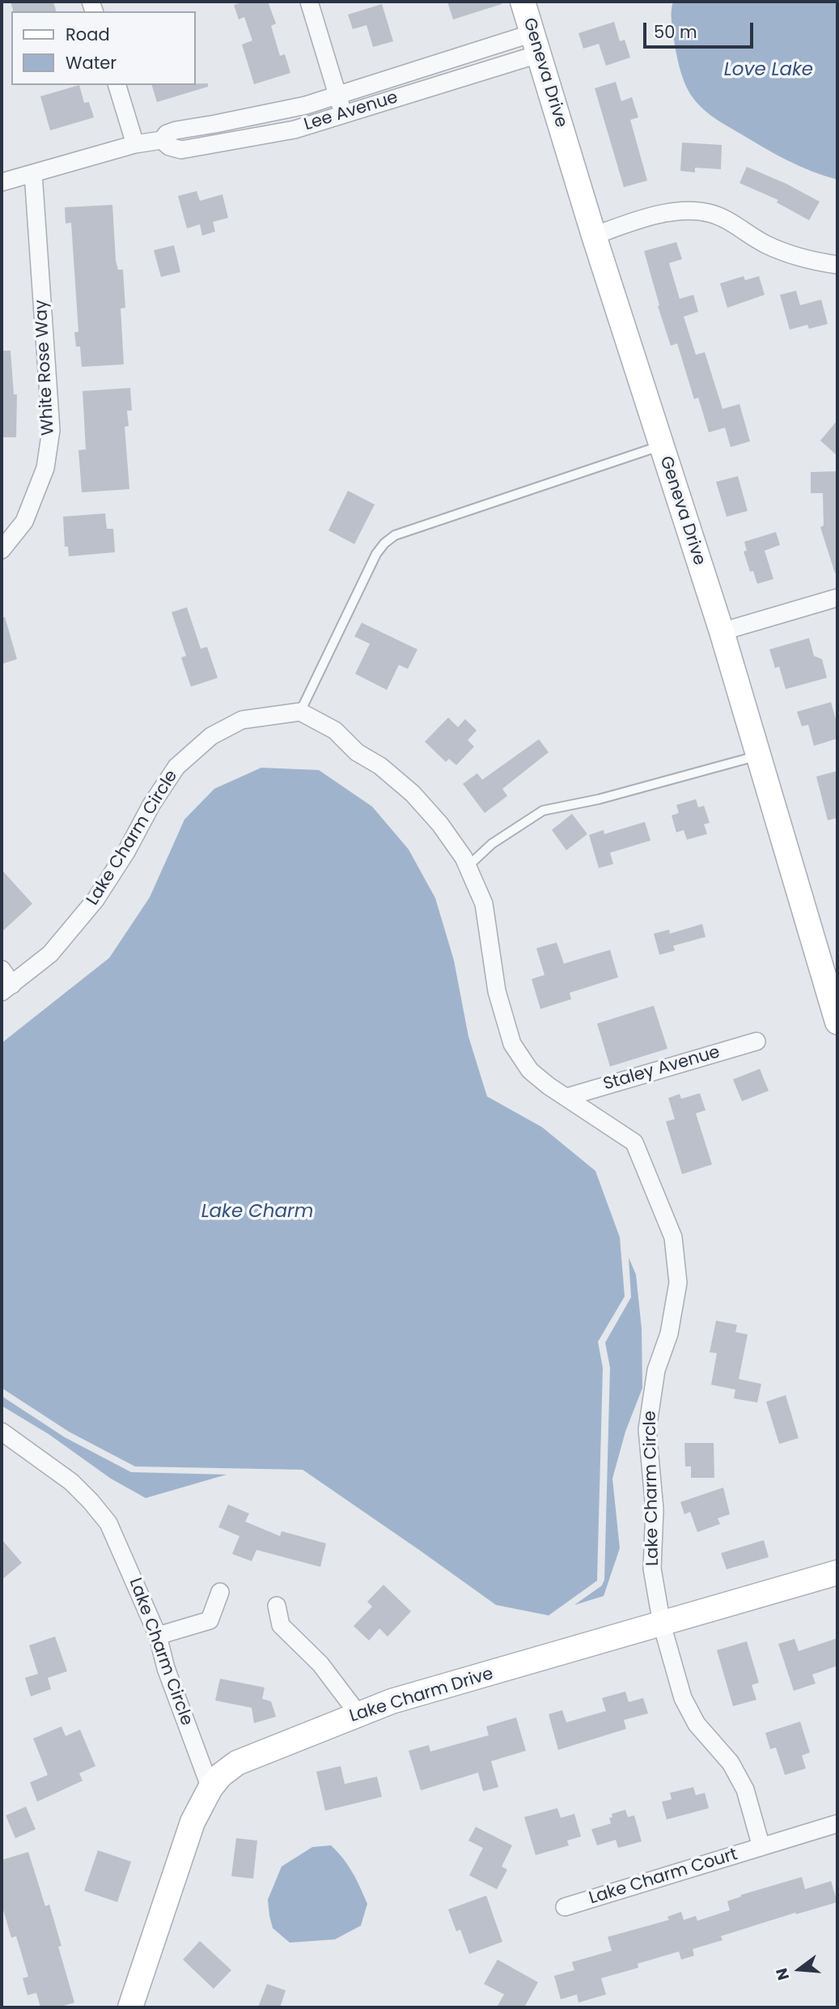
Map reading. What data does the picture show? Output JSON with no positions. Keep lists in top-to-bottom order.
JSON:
{
  "streets": {
    "main road": ["Geneva Drive", "Lake Charm Drive"],
    "street": [
      "Lee Avenue",
      "White Rose Way",
      "Lake Charm Circle",
      "Staley Avenue",
      "Lake Charm Court"
    ]
  },
  "crossings": [
    ["Geneva Drive", "Lee Avenue"],
    ["Lee Avenue", "White Rose Way"],
    ["Lake Charm Circle", "Staley Avenue"],
    ["Lake Charm Circle", "Lake Charm Drive"],
    ["Lake Charm Circle", "Lake Charm Court"],
    ["Lake Charm Drive", "Lake Charm Court"]
  ],
  "water": ["Love Lake", "Lake Charm"],
  "legend": ["Road", "Water"],
  "scale_bar": "50 m",
  "north": "left"
}
